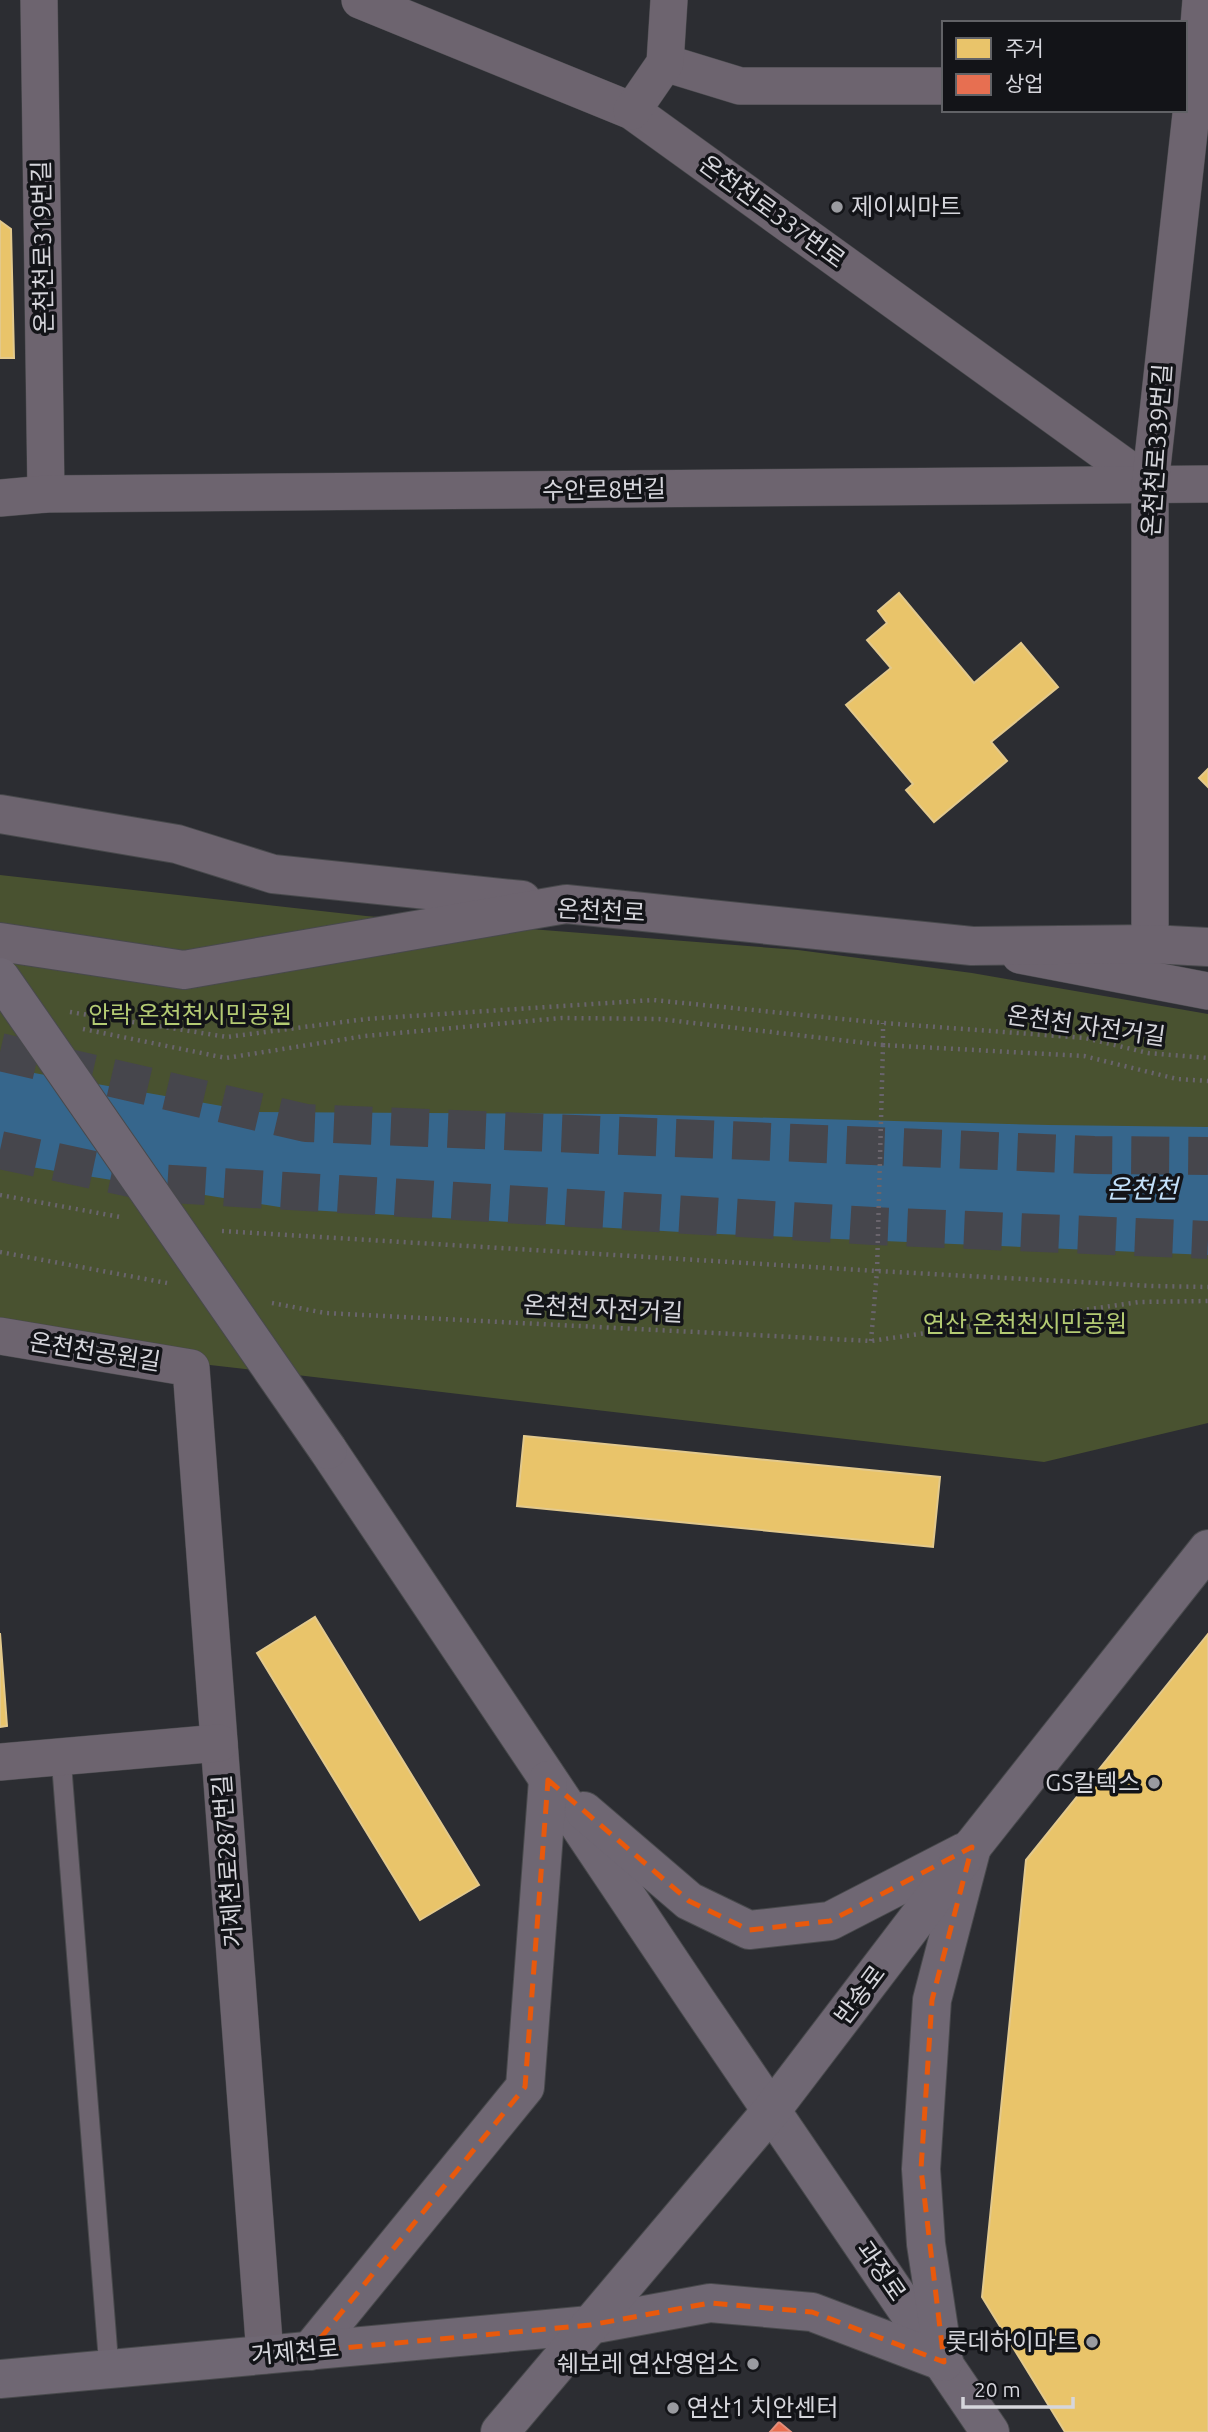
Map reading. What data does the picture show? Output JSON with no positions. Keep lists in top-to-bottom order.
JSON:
{
  "streets": {
    "main road": ["반송로", "과정로", "거제천로"],
    "street": [
      "온천천로337번로",
      "온천천로319번길",
      "온천천로339번길",
      "수안로8번길",
      "온천천로",
      "온천천공원길",
      "거제천로287번길"
    ],
    "path": ["온천천 자전거길"]
  },
  "crossings": [
    ["온천천로337번로", "온천천로339번길"],
    ["온천천로337번로", "수안로8번길"],
    ["온천천로319번길", "수안로8번길"],
    ["온천천로339번길", "수안로8번길"],
    ["온천천로339번길", "온천천로"],
    ["온천천공원길", "거제천로287번길"],
    ["거제천로287번길", "거제천로"],
    ["반송로", "과정로"],
    ["반송로", "거제천로"],
    ["과정로", "거제천로"]
  ],
  "water": ["온천천"],
  "parks": ["안락 온천천시민공원", "연산 온천천시민공원"],
  "places": [
    "제이씨마트",
    "GS칼텍스",
    "롯데하이마트",
    "쉐보레 연산영업소",
    "연산1 치안센터"
  ],
  "legend": ["주거", "상업"],
  "scale_bar": "20 m"
}
